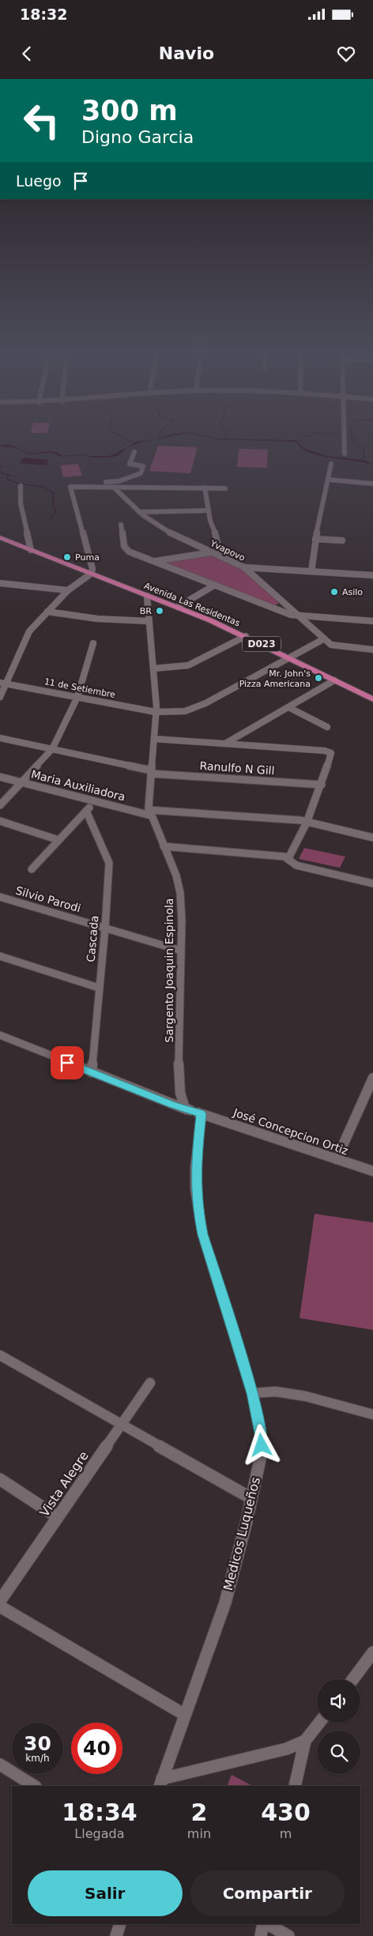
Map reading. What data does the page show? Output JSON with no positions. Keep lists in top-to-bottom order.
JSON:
{
  "streets": {
    "main road": ["Avenida Las Residentas", "D023"],
    "street": [
      "Yvapovo",
      "11 de Setiembre",
      "Ranulfo N Gill",
      "Maria Auxiliadora",
      "Silvio Parodi",
      "Cascada",
      "Sargento Joaquin Espinola",
      "José Concepcion Ortiz",
      "Vista Alegre",
      "Medicos Luqueños"
    ]
  },
  "crossings": [
    ["Yvapovo", "11 de Setiembre"],
    ["Avenida Las Residentas", "11 de Setiembre"],
    ["Avenida Las Residentas", "Sargento Joaquin Espinola"],
    ["11 de Setiembre", "Sargento Joaquin Espinola"],
    ["Ranulfo N Gill", "Sargento Joaquin Espinola"],
    ["Maria Auxiliadora", "Sargento Joaquin Espinola"],
    ["Silvio Parodi", "Cascada"],
    ["Silvio Parodi", "Sargento Joaquin Espinola"],
    ["Cascada", "José Concepcion Ortiz"],
    ["Sargento Joaquin Espinola", "José Concepcion Ortiz"],
    ["José Concepcion Ortiz", "Medicos Luqueños"]
  ],
  "places": [
    "Puma",
    "Asilo",
    "BR",
    "Mr. John's Pizza Americana"
  ],
  "page": {
    "status": "18:32",
    "header": "Navio",
    "turn": ["300 m", "Digno Garcia"],
    "then": "Luego",
    "speed": "30 km/h",
    "limit": "40",
    "eta": [
      "18:34",
      "Llegada",
      "2",
      "min",
      "430",
      "m"
    ],
    "buttons": ["Salir", "Compartir"]
  }
}
